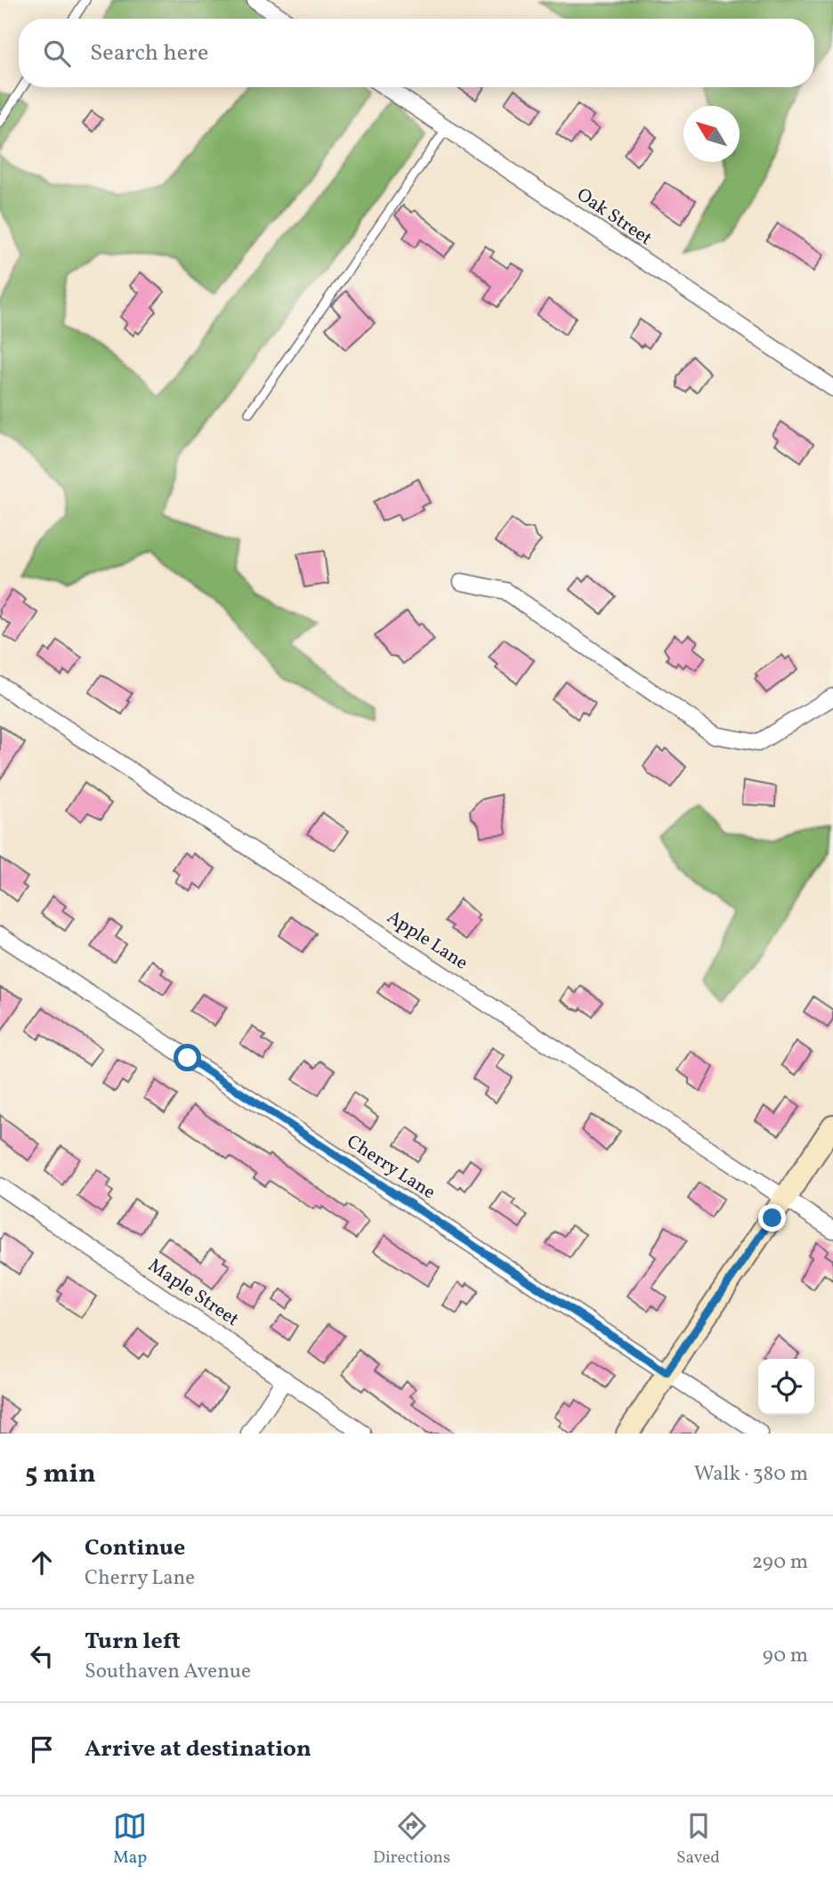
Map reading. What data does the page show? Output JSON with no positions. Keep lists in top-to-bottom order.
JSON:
{
  "streets": {
    "street": [
      "Oak Street",
      "Apple Lane",
      "Cherry Lane",
      "Maple Street"
    ]
  },
  "north": "top left",
  "page": {
    "search": "Search here",
    "heading": ["5 min", "Walk · 380 m"],
    "list": [
      ["Continue", "Cherry Lane", "290 m"],
      ["Turn left", "Southaven Avenue", "90 m"],
      "Arrive at destination"
    ],
    "nav": ["Map", "Directions", "Saved"]
  }
}
